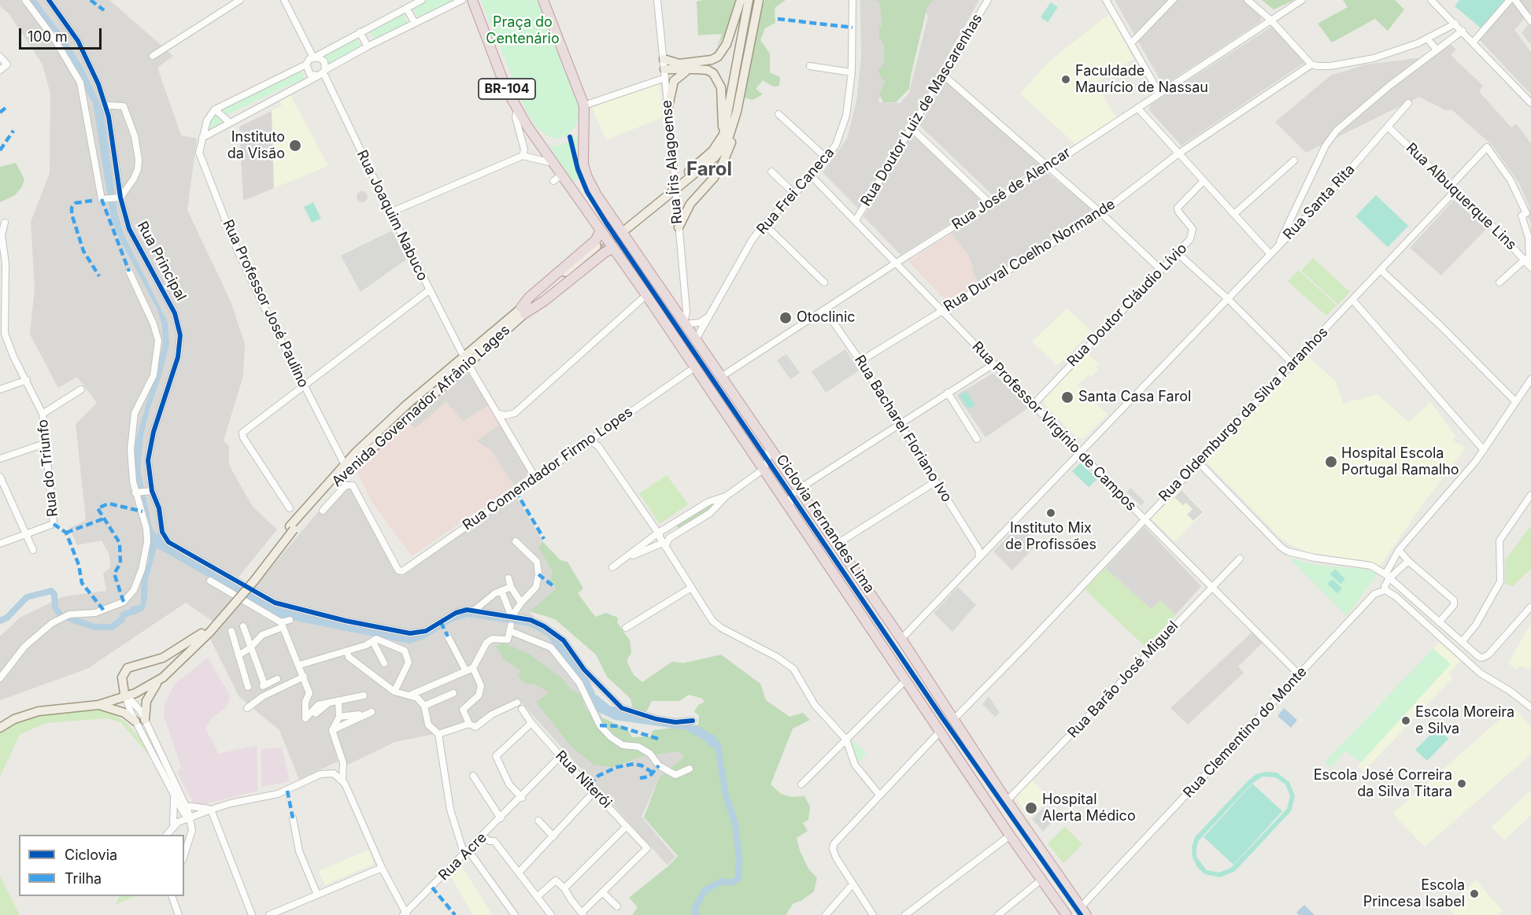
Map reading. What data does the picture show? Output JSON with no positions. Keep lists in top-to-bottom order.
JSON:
{
  "streets": {
    "highway": ["BR-104"],
    "main road": ["Avenida Governador Afrânio Lages"],
    "street": [
      "Rua Doutor Luiz de Mascarenhas",
      "Rua Íris Alagoense",
      "Rua José de Alencar",
      "Rua Frei Caneca",
      "Rua Albuquerque Lins",
      "Rua Santa Rita",
      "Rua Joaquim Nabuco",
      "Rua Durval Coelho Normande",
      "Rua Principal",
      "Rua Professor José Paulino",
      "Rua Doutor Cláudio Lívio",
      "Rua Oldemburgo da Silva Paranhos",
      "Rua Professor Virgínio de Campos",
      "Rua Bacharel Floriano Ivo",
      "Rua do Triunfo",
      "Rua Comendador Firmo Lopes",
      "Rua Barão José Miguel",
      "Rua Clementino do Monte",
      "Rua Niterói",
      "Rua Acre"
    ],
    "cycle path": ["Ciclovia Fernandes Lima"]
  },
  "crossings": [
    ["BR-104", "Rua Comendador Firmo Lopes"],
    ["Rua Doutor Luiz de Mascarenhas", "Rua Professor Virgínio de Campos"],
    ["Rua José de Alencar", "Rua Professor Virgínio de Campos"],
    ["Rua José de Alencar", "Rua Bacharel Floriano Ivo"],
    ["Rua Frei Caneca", "Rua Professor Virgínio de Campos"],
    ["Rua Albuquerque Lins", "Rua Santa Rita"],
    ["Rua Albuquerque Lins", "Rua Oldemburgo da Silva Paranhos"],
    ["Rua Santa Rita", "Rua Professor Virgínio de Campos"],
    ["Rua Santa Rita", "Rua Bacharel Floriano Ivo"],
    ["Rua Joaquim Nabuco", "Avenida Governador Afrânio Lages"],
    ["Rua Joaquim Nabuco", "Rua Comendador Firmo Lopes"],
    ["Rua Durval Coelho Normande", "Rua Professor Virgínio de Campos"],
    ["Rua Durval Coelho Normande", "Rua Bacharel Floriano Ivo"],
    ["Rua Professor José Paulino", "Avenida Governador Afrânio Lages"],
    ["Rua Doutor Cláudio Lívio", "Rua Professor Virgínio de Campos"],
    ["Rua Oldemburgo da Silva Paranhos", "Rua Professor Virgínio de Campos"],
    ["Rua Professor Virgínio de Campos", "Rua Barão José Miguel"],
    ["Rua Professor Virgínio de Campos", "Rua Clementino do Monte"],
    ["Rua Niterói", "Rua Acre"]
  ],
  "districts": ["Farol"],
  "parks": ["Praça do Centenário"],
  "places": [
    "Faculdade Maurício de Nassau",
    "Instituto da Visão",
    "Otoclinic",
    "Santa Casa Farol",
    "Hospital Escola Portugal Ramalho",
    "Instituto Mix de Profissões",
    "Escola Moreira e Silva",
    "Escola José Correira da Silva Titara",
    "Hospital Alerta Médico",
    "Escola Princesa Isabel"
  ],
  "legend": ["Ciclovia", "Trilha"],
  "scale_bar": "100 m"
}
